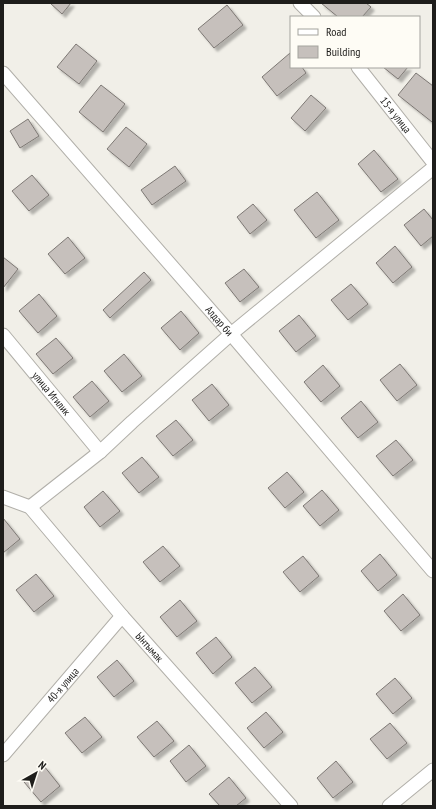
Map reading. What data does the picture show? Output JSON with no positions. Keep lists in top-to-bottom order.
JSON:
{
  "streets": {
    "street": [
      "15-я улица",
      "Алдар би",
      "улица Игилик",
      "Ынтымак",
      "40-я улица"
    ]
  },
  "crossings": [
    ["Ынтымак", "40-я улица"]
  ],
  "legend": ["Road", "Building"],
  "north": "top right"
}
